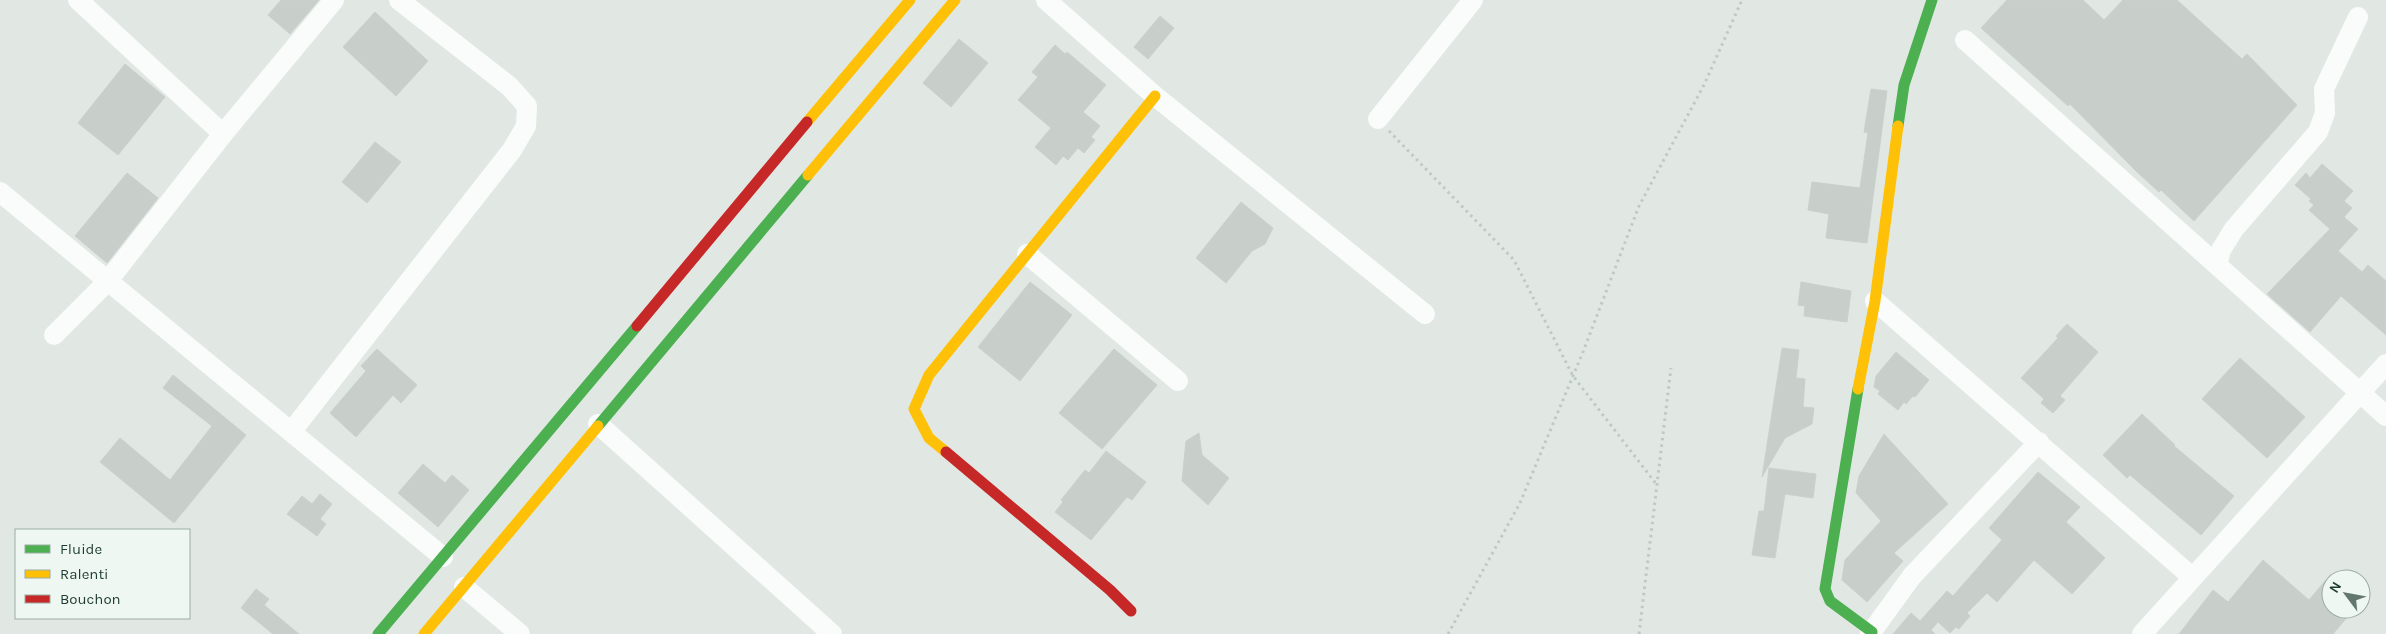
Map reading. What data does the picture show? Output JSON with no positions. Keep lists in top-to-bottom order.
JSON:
{
  "legend": ["Fluide", "Ralenti", "Bouchon"],
  "north": "top left"
}
